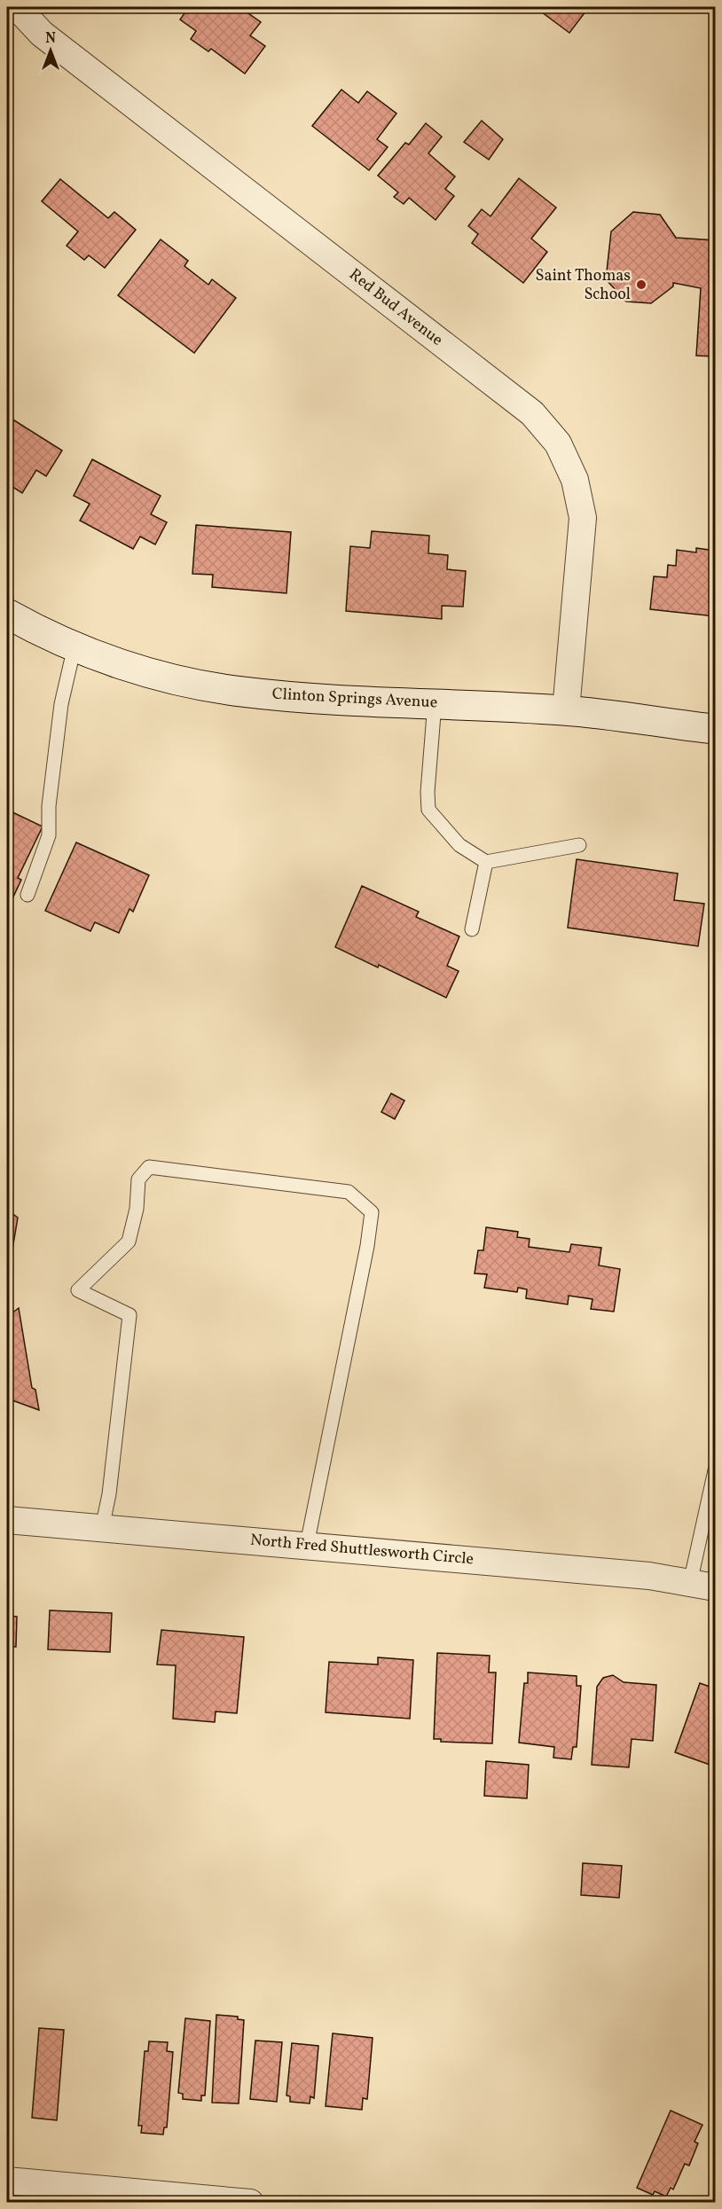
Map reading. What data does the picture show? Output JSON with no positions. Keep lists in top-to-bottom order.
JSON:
{
  "streets": {
    "street": ["Red Bud Avenue", "Clinton Springs Avenue", "North Fred Shuttlesworth Circle"]
  },
  "crossings": [
    ["Red Bud Avenue", "Clinton Springs Avenue"]
  ],
  "places": ["Saint Thomas School"],
  "north": "top"
}
